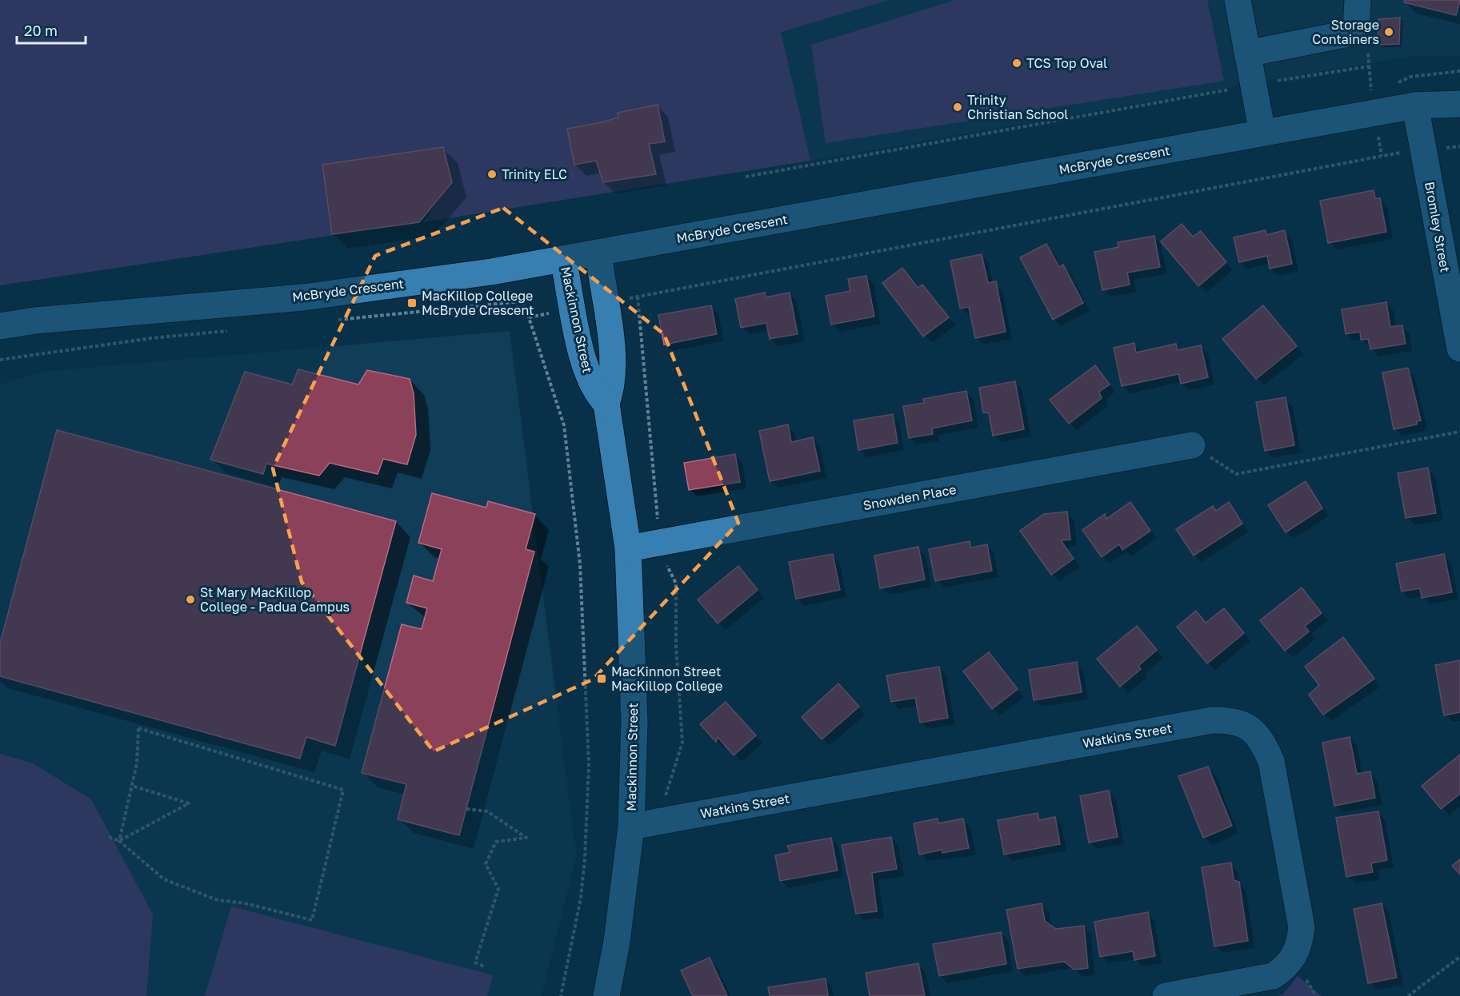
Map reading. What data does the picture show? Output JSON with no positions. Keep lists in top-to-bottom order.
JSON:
{
  "streets": {
    "street": [
      "McBryde Crescent",
      "Bromley Street",
      "Mackinnon Street",
      "Snowden Place",
      "Watkins Street"
    ]
  },
  "crossings": [
    ["McBryde Crescent", "Bromley Street"],
    ["McBryde Crescent", "Mackinnon Street"],
    ["Mackinnon Street", "Snowden Place"],
    ["Mackinnon Street", "Watkins Street"]
  ],
  "places": {
    "other": [
      "Storage Containers",
      "TCS Top Oval",
      "Trinity Christian School",
      "Trinity ELC",
      "St Mary MacKillop College - Padua Campus"
    ],
    "transit": ["MacKillop College McBryde Crescent", "MacKinnon Street MacKillop College"]
  },
  "scale_bar": "20 m"
}
